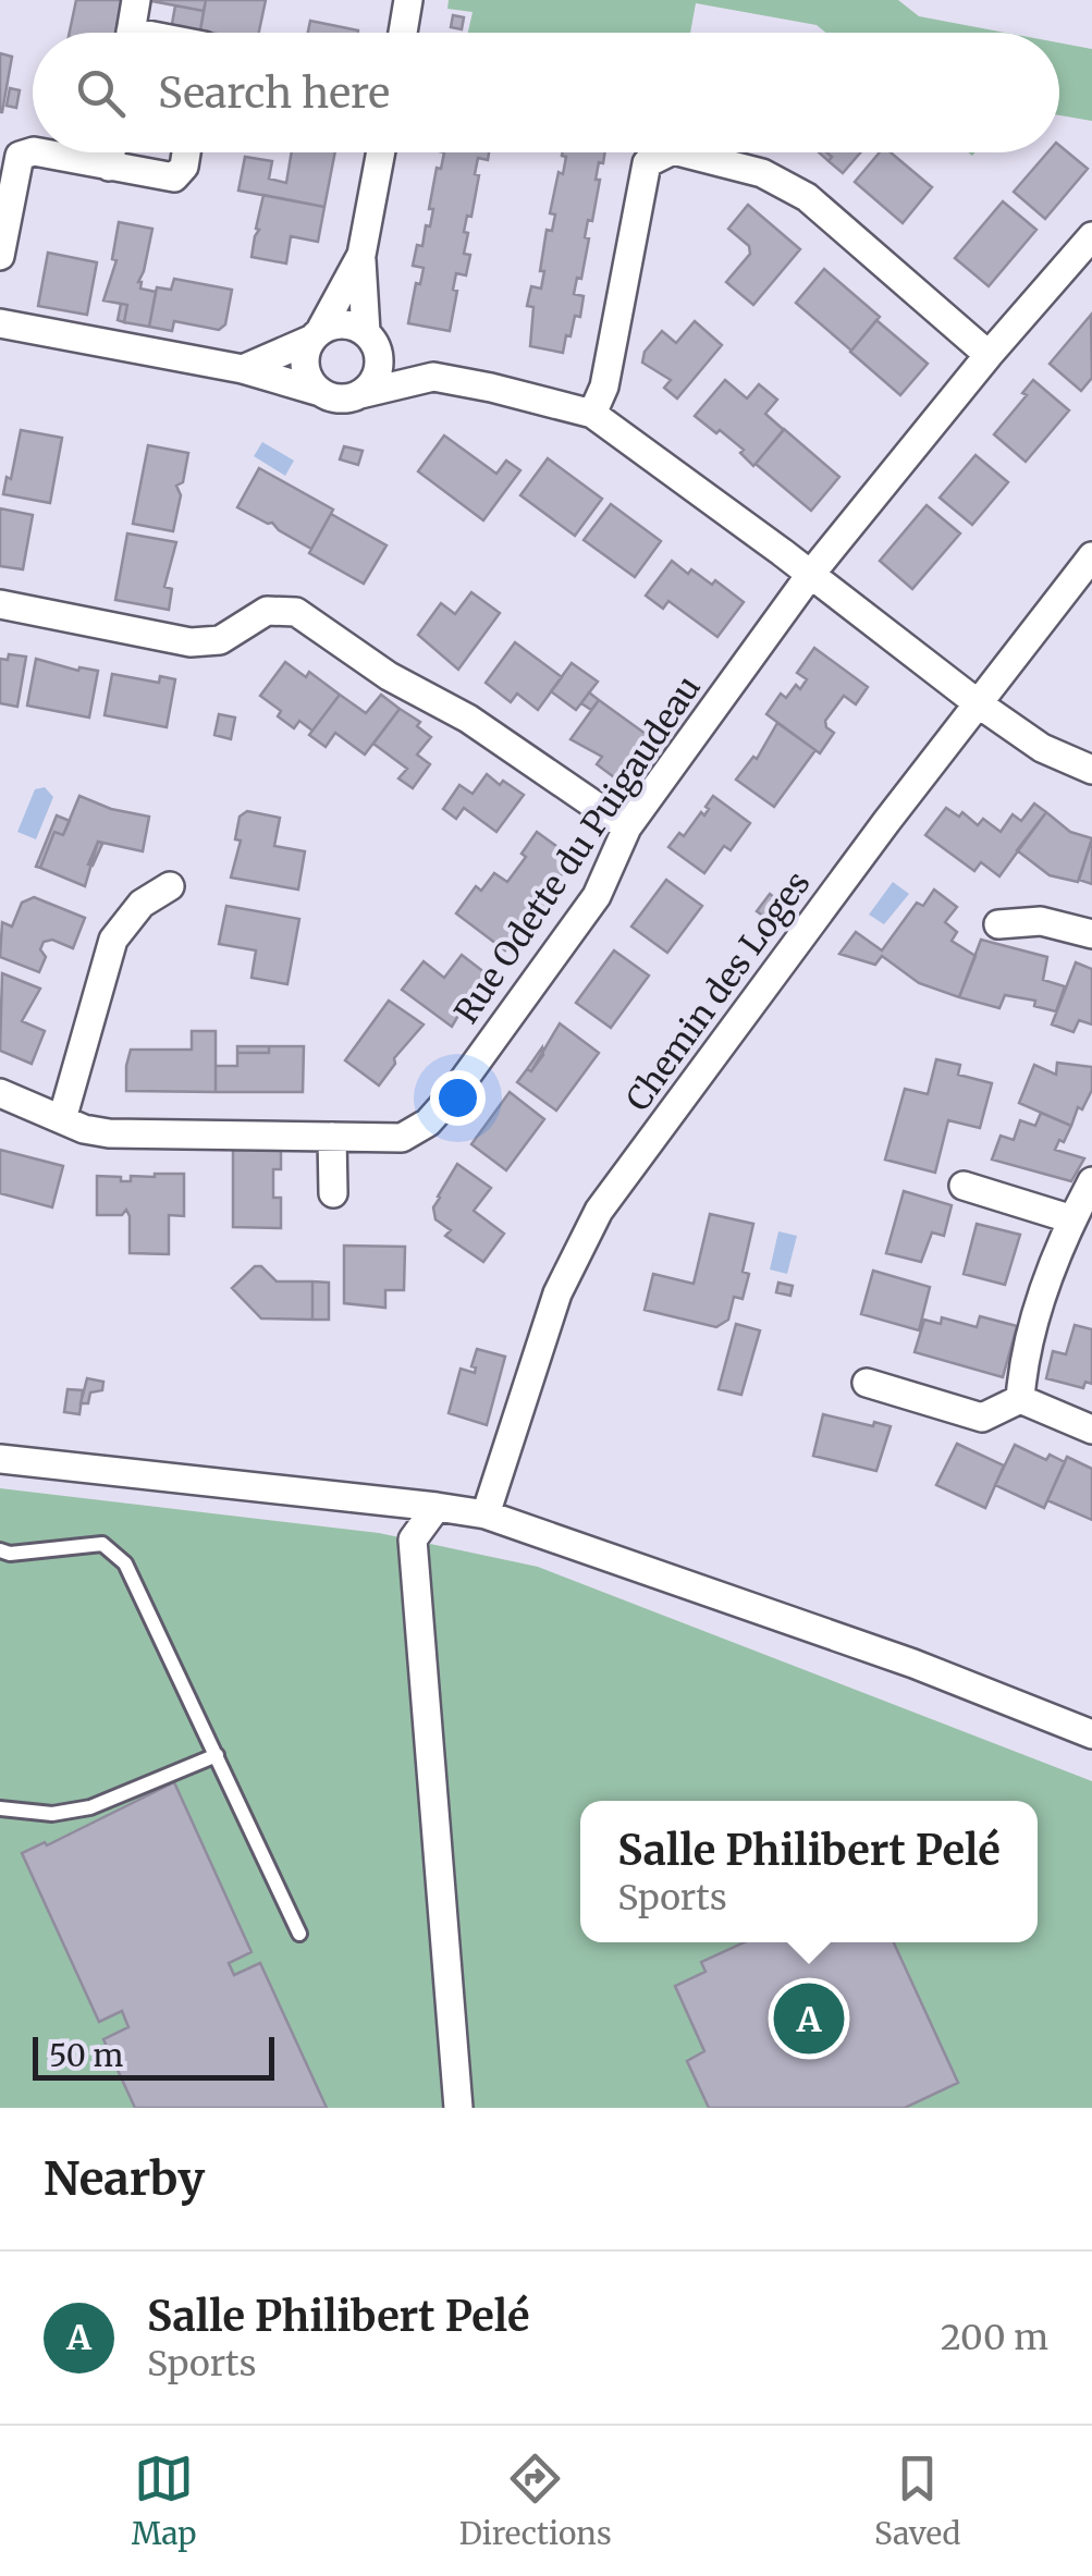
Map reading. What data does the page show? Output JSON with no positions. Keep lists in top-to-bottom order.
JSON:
{
  "streets": {
    "street": ["Rue Odette du Puigaudeau", "Chemin des Loges"]
  },
  "scale_bar": "50 m",
  "page": {
    "search": "Search here",
    "popup": ["Salle Philibert Pelé", "Sports"],
    "pins": "A",
    "scale": "50 m",
    "heading": "Nearby",
    "list": [
      {
        "mark": "A",
        "name": "Salle Philibert Pelé",
        "note": "Sports",
        "value": "200 m"
      }
    ],
    "nav": ["Map", "Directions", "Saved"]
  }
}
